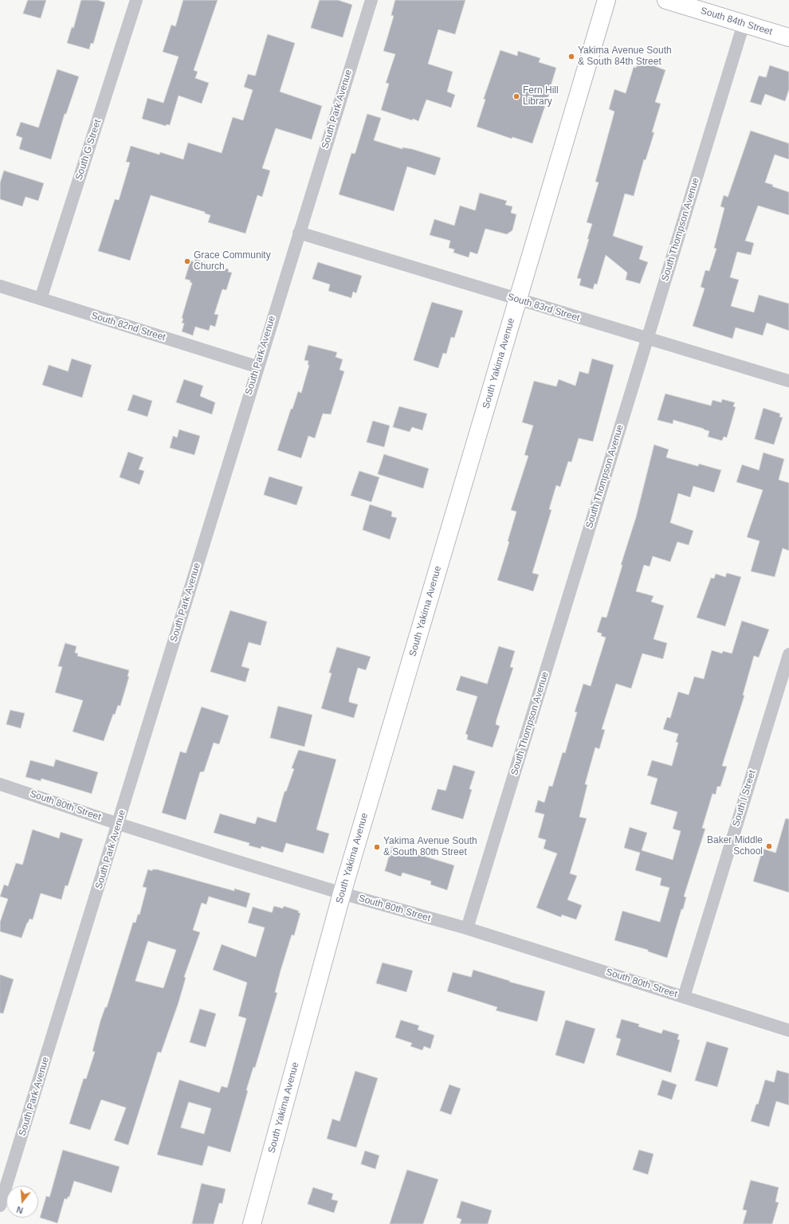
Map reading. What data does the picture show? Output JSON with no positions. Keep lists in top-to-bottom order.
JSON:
{
  "streets": {
    "main road": ["South 84th Street", "South Yakima Avenue"],
    "street": [
      "South Park Avenue",
      "South G Street",
      "South Thompson Avenue",
      "South 83rd Street",
      "South 82nd Street",
      "South I Street",
      "South 80th Street"
    ]
  },
  "crossings": [
    ["South 84th Street", "South Thompson Avenue"],
    ["South Park Avenue", "South 83rd Street"],
    ["South Park Avenue", "South 82nd Street"],
    ["South Park Avenue", "South 80th Street"],
    ["South G Street", "South 82nd Street"],
    ["South Thompson Avenue", "South 83rd Street"],
    ["South Thompson Avenue", "South 80th Street"],
    ["South 83rd Street", "South Yakima Avenue"],
    ["South Yakima Avenue", "South 80th Street"],
    ["South I Street", "South 80th Street"]
  ],
  "places": [
    "Yakima Avenue South & South 84th Street",
    "Fern Hill Library",
    "Grace Community Church",
    "Baker Middle School",
    "Yakima Avenue South & South 80th Street"
  ],
  "north": "bottom"
}
